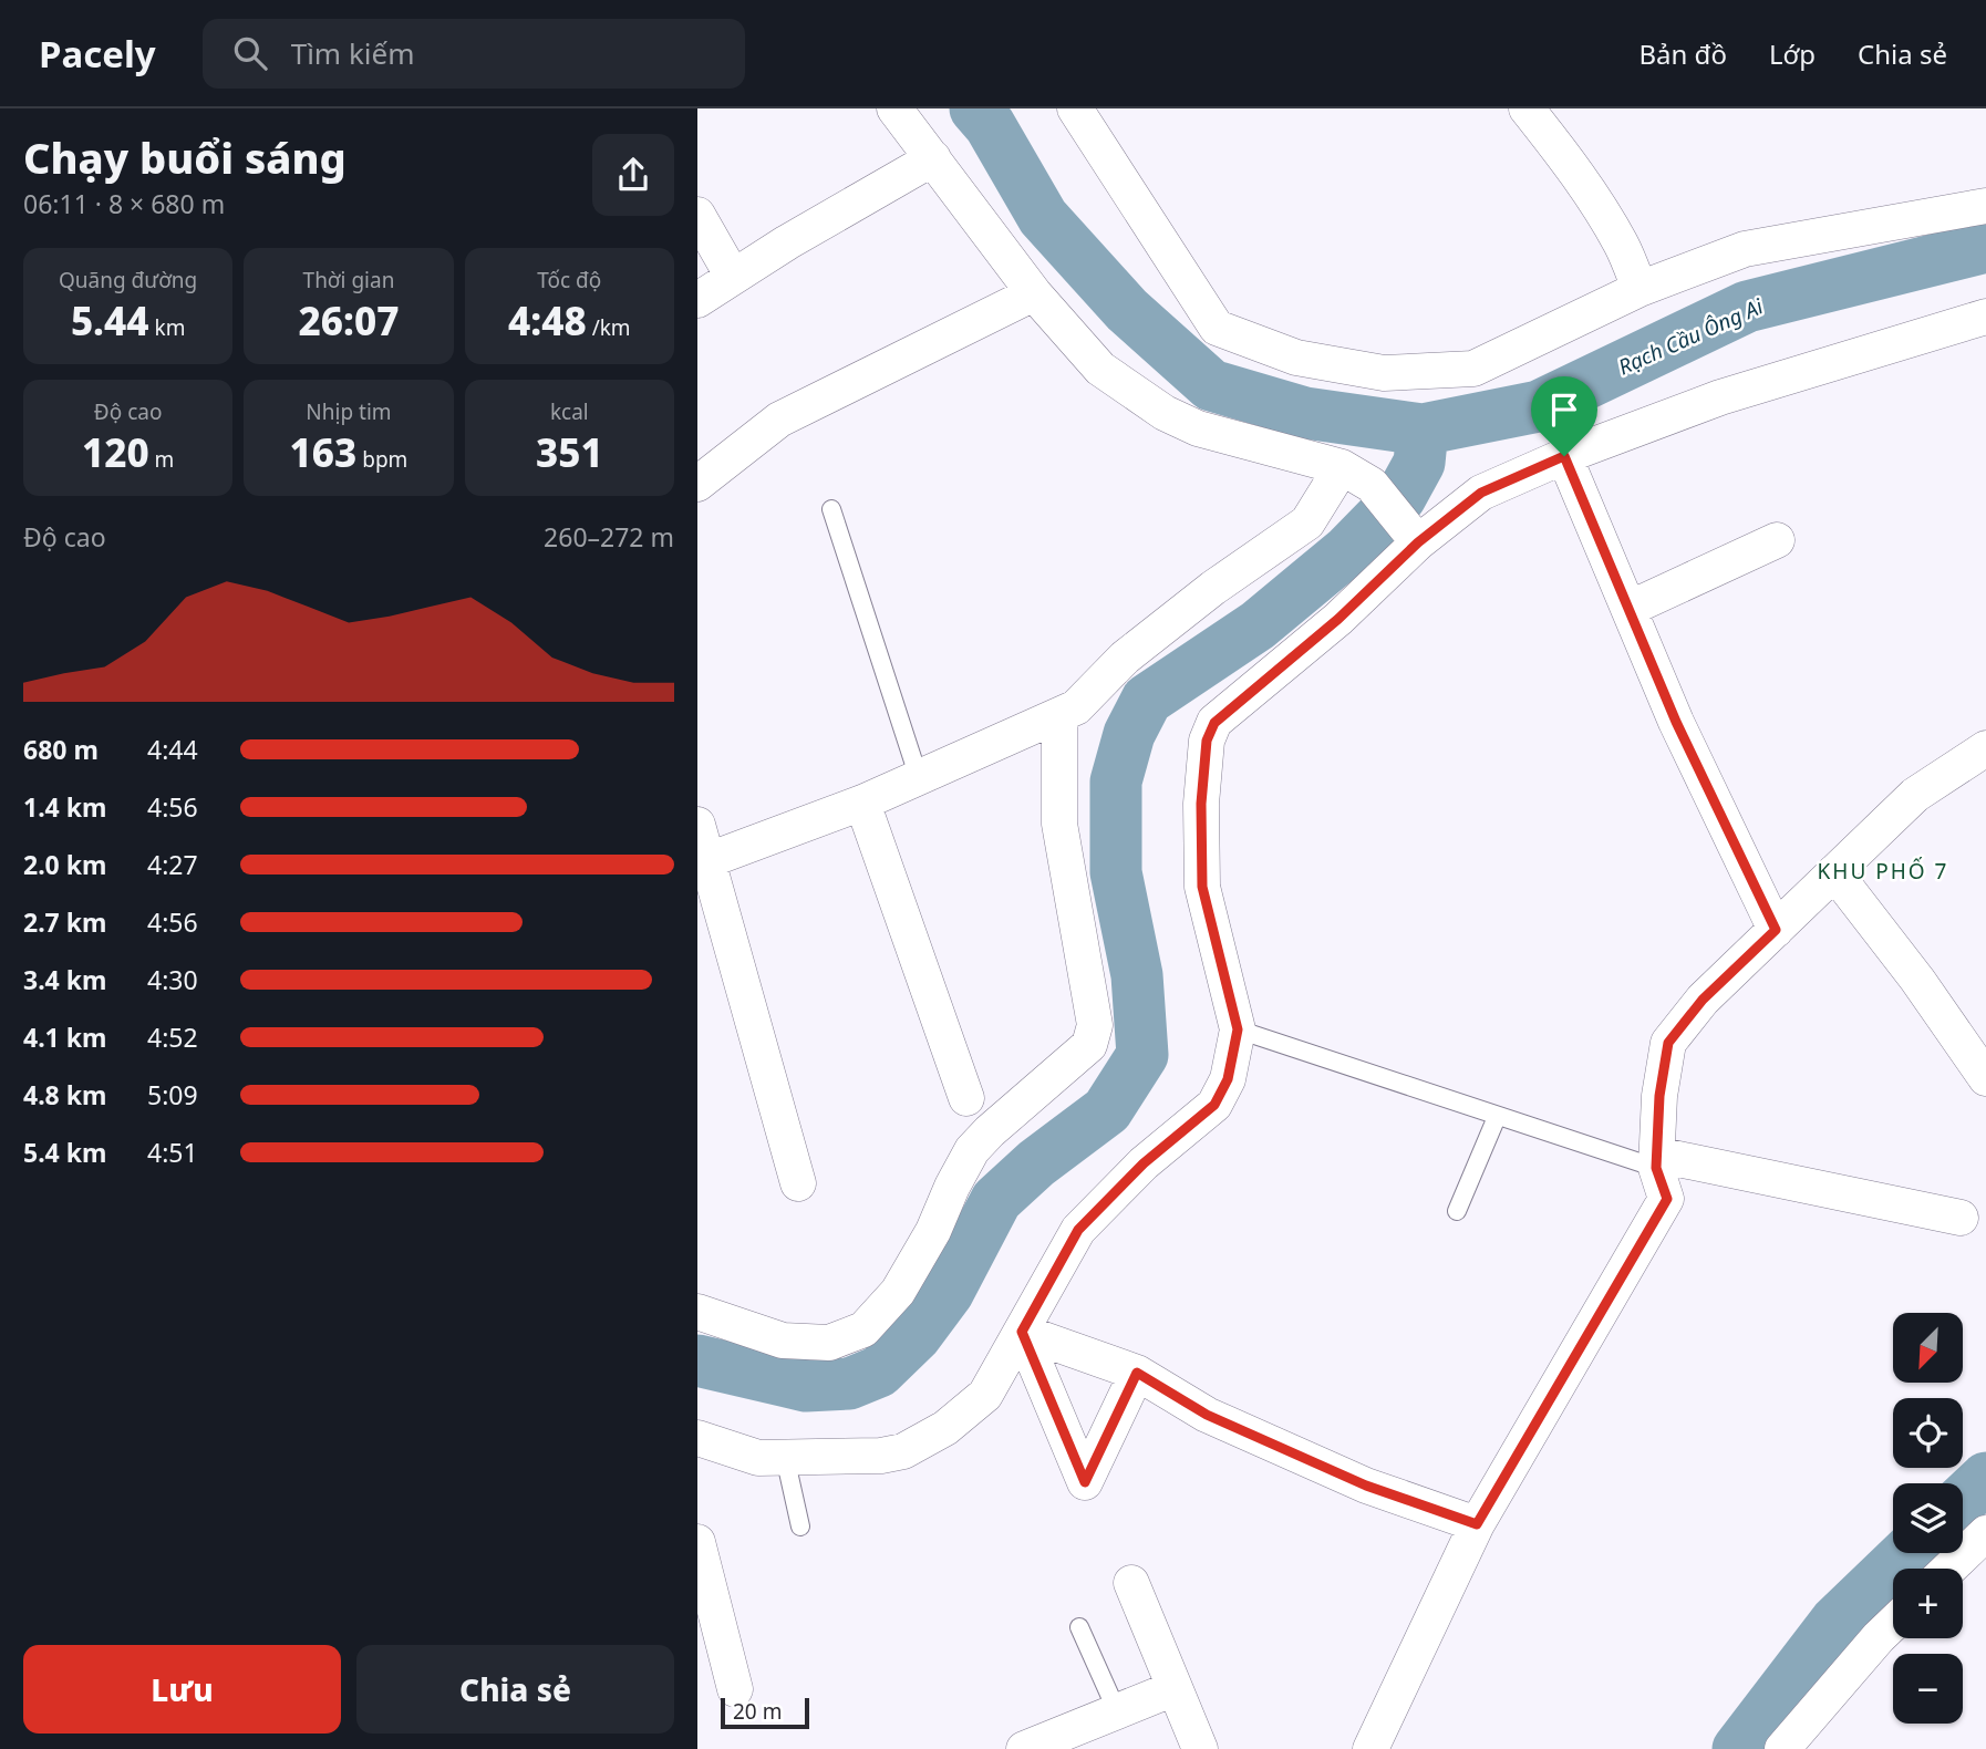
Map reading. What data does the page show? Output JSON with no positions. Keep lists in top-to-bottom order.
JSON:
{
  "districts": ["KHU PHỐ 7"],
  "water": ["Rạch Cầu Ông Ai"],
  "scale_bar": "20 m",
  "north": "bottom left",
  "page": {
    "header": "Pacely",
    "search": "Tìm kiếm",
    "nav": ["Bản đồ", "Lớp", "Chia sẻ"],
    "heading": ["Chạy buổi sáng", "06:11 · 8 × 680 m"],
    "stats": [
      ["Quãng đường", "5.44 km"],
      ["Thời gian", "26:07"],
      ["Tốc độ", "4:48 /km"],
      ["Độ cao", "120 m"],
      ["Nhịp tim", "163 bpm"],
      ["kcal", "351"]
    ],
    "chart": ["Độ cao", "260–272 m"],
    "list": [
      {
        "name": "680 m",
        "note": "4:44"
      },
      {
        "name": "1.4 km",
        "note": "4:56"
      },
      {
        "name": "2.0 km",
        "note": "4:27"
      },
      {
        "name": "2.7 km",
        "note": "4:56"
      },
      {
        "name": "3.4 km",
        "note": "4:30"
      },
      {
        "name": "4.1 km",
        "note": "4:52"
      },
      {
        "name": "4.8 km",
        "note": "5:09"
      },
      {
        "name": "5.4 km",
        "note": "4:51"
      }
    ],
    "map_buttons": ["+", "−"],
    "buttons": ["Lưu", "Chia sẻ"],
    "scale": "20 m"
  }
}
